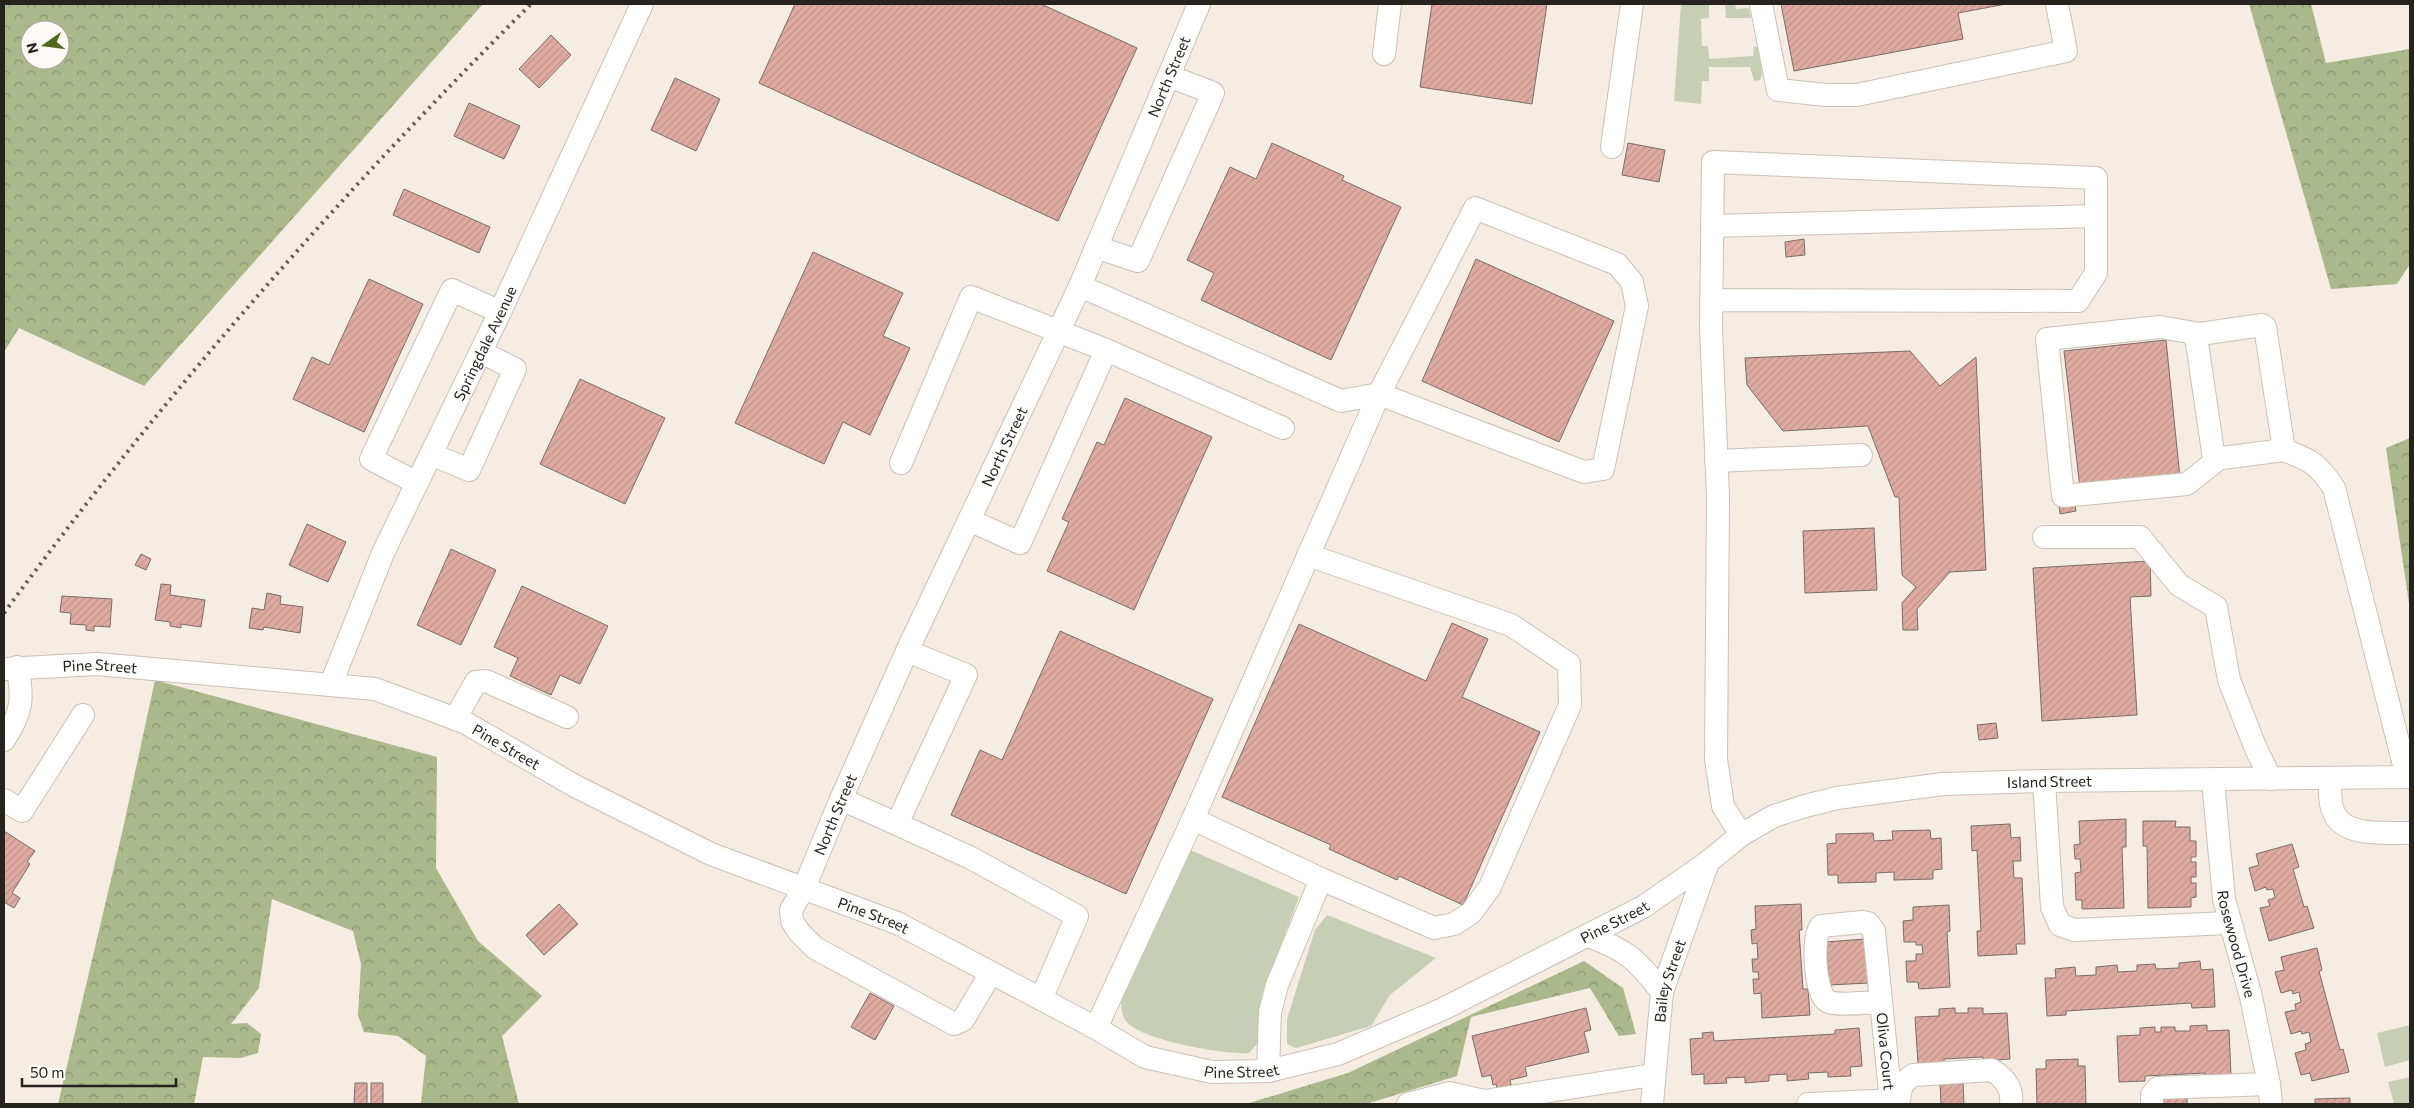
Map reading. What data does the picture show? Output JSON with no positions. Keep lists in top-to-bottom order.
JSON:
{
  "streets": {
    "street": [
      "North Street",
      "Springdale Avenue",
      "Pine Street",
      "Island Street",
      "Rosewood Drive",
      "Bailey Street",
      "Oliva Court"
    ]
  },
  "crossings": [
    ["North Street", "Pine Street"],
    ["Springdale Avenue", "Pine Street"],
    ["Pine Street", "Island Street"],
    ["Pine Street", "Bailey Street"],
    ["Island Street", "Rosewood Drive"],
    ["Island Street", "Bailey Street"]
  ],
  "scale_bar": "50 m",
  "north": "left"
}
